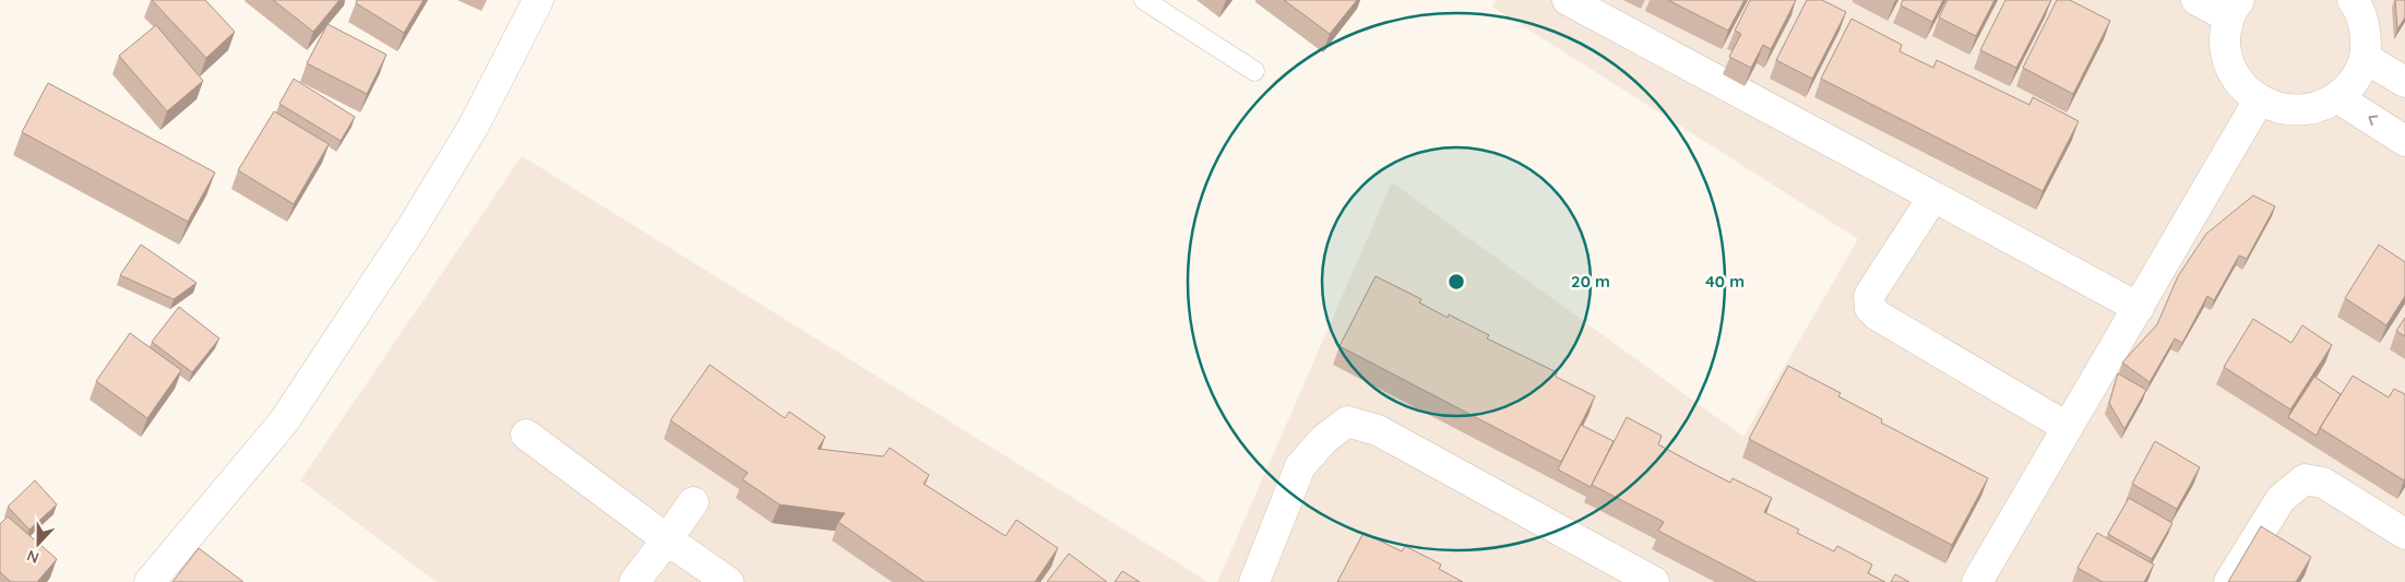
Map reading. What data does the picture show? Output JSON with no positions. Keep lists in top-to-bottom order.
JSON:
{
  "north": "bottom",
  "rings": ["20 m", "40 m"]
}
